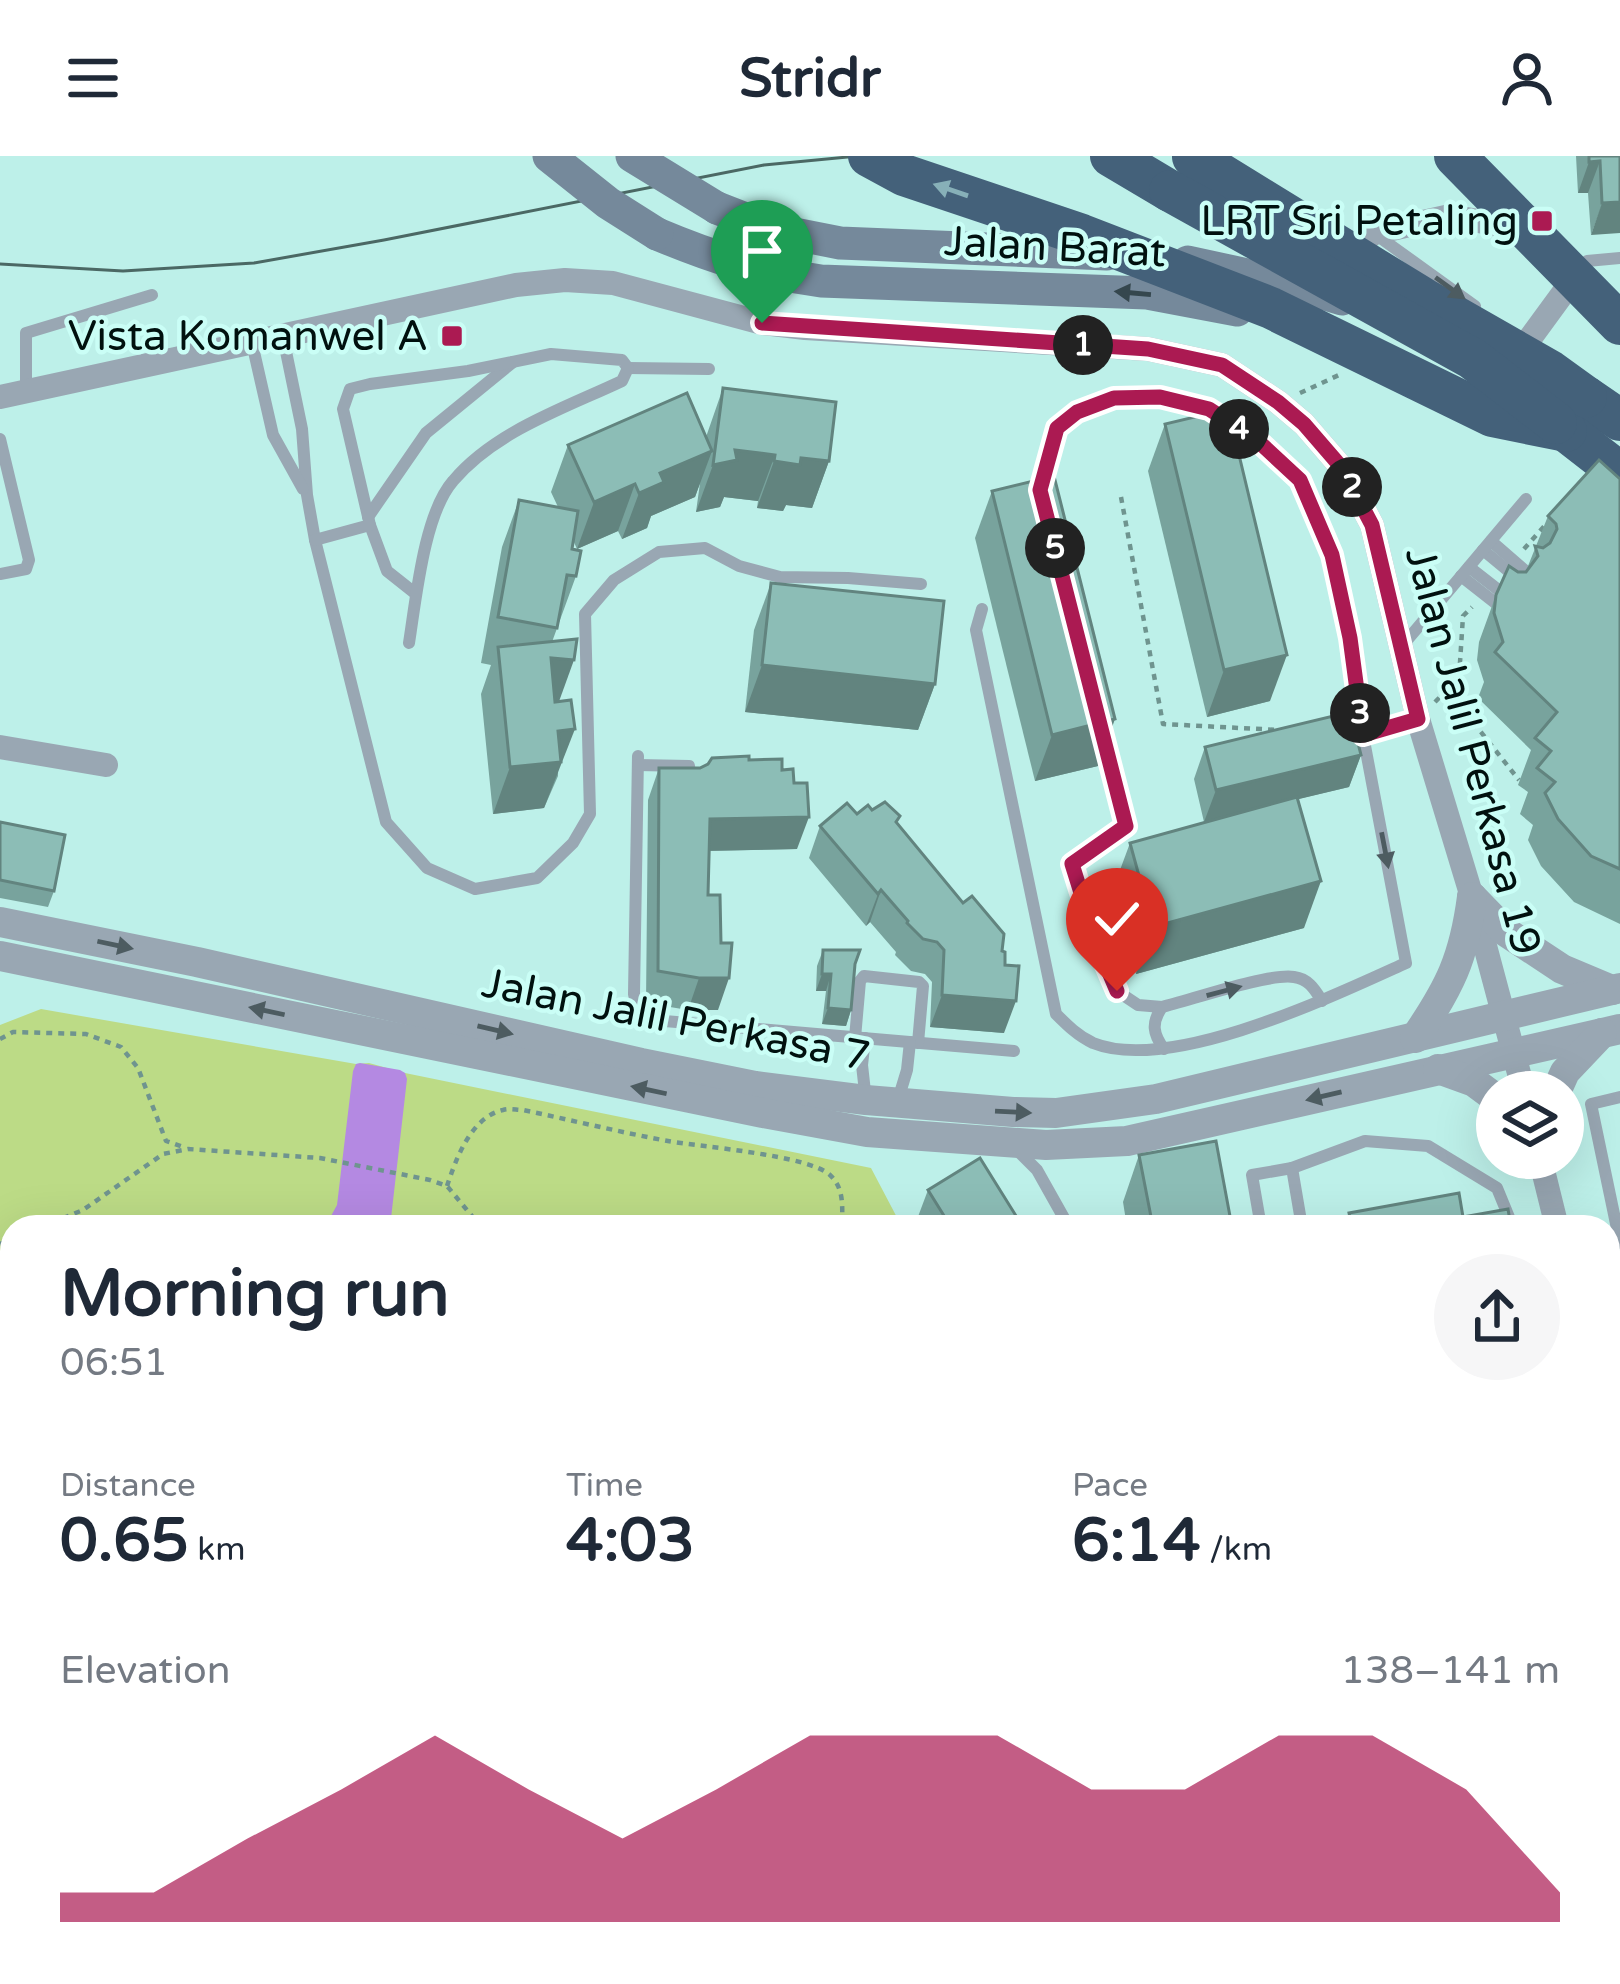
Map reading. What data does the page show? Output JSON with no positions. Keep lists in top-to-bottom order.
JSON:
{
  "streets": {
    "main road": ["Jalan Barat"],
    "street": ["Jalan Jalil Perkasa 19", "Jalan Jalil Perkasa 7"]
  },
  "crossings": [
    ["Jalan Jalil Perkasa 19", "Jalan Jalil Perkasa 7"]
  ],
  "places": {
    "transit": ["LRT Sri Petaling", "Vista Komanwel A"]
  },
  "page": {
    "header": "Stridr",
    "pins": [
      "1",
      "4",
      "2",
      "5",
      "3"
    ],
    "heading": ["Morning run", "06:51"],
    "stats": [
      ["Distance", "0.65 km"],
      ["Time", "4:03"],
      ["Pace", "6:14 /km"]
    ],
    "chart": ["Elevation", "138–141 m"]
  }
}
